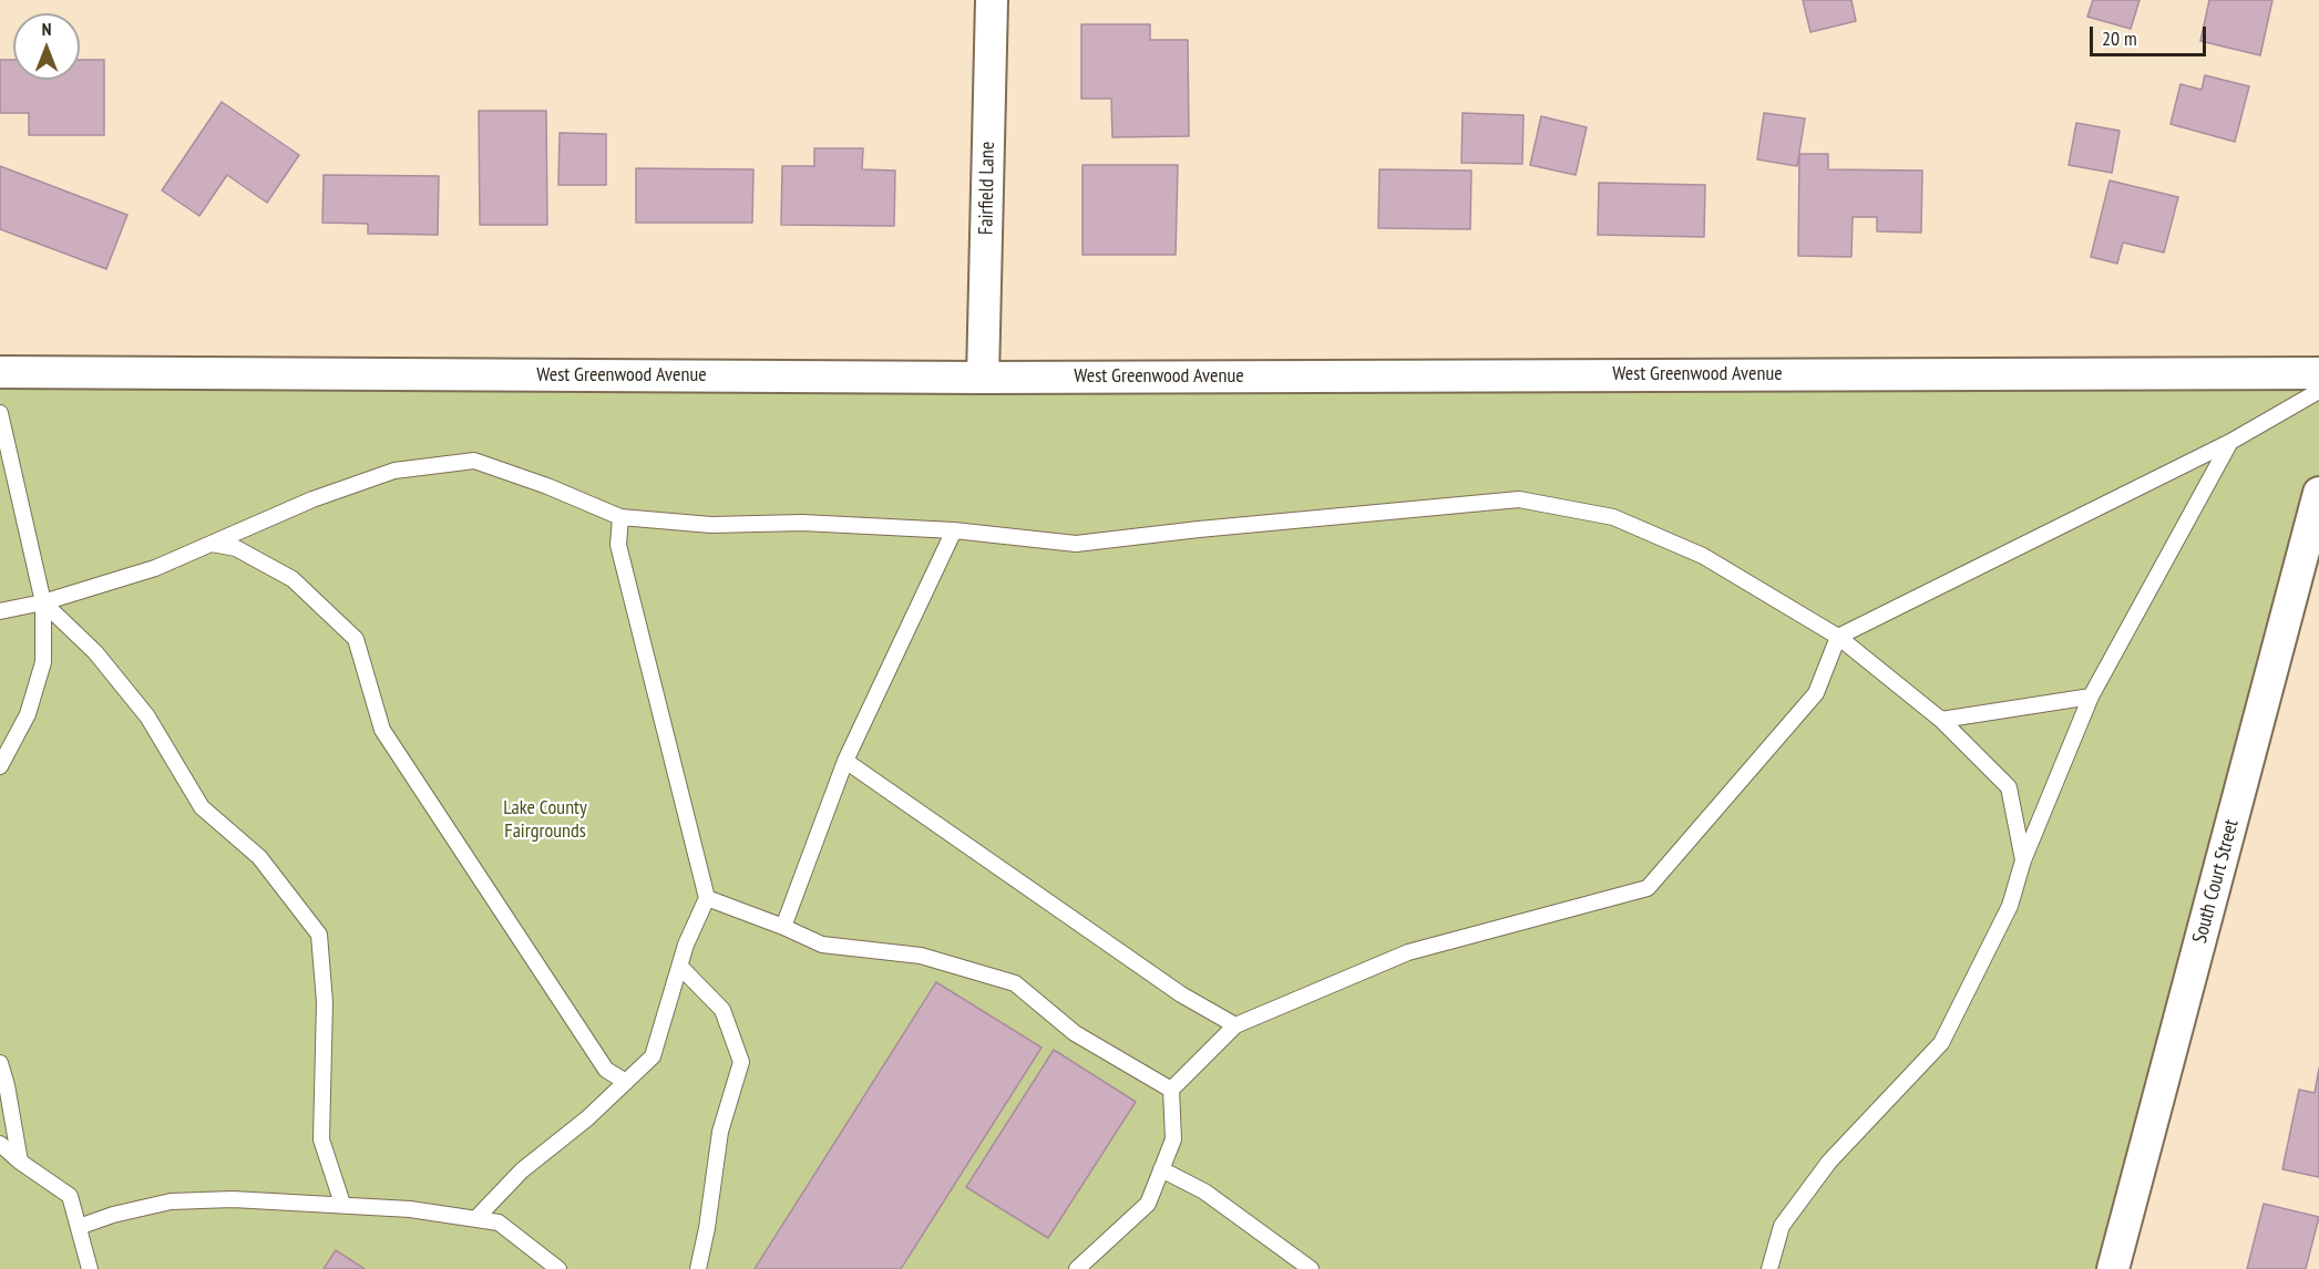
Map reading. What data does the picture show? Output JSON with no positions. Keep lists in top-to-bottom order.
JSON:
{
  "streets": {
    "street": ["Fairfield Lane", "West Greenwood Avenue", "South Court Street"]
  },
  "crossings": [
    ["Fairfield Lane", "West Greenwood Avenue"]
  ],
  "parks": ["Lake County Fairgrounds"],
  "scale_bar": "20 m",
  "north": "top"
}
